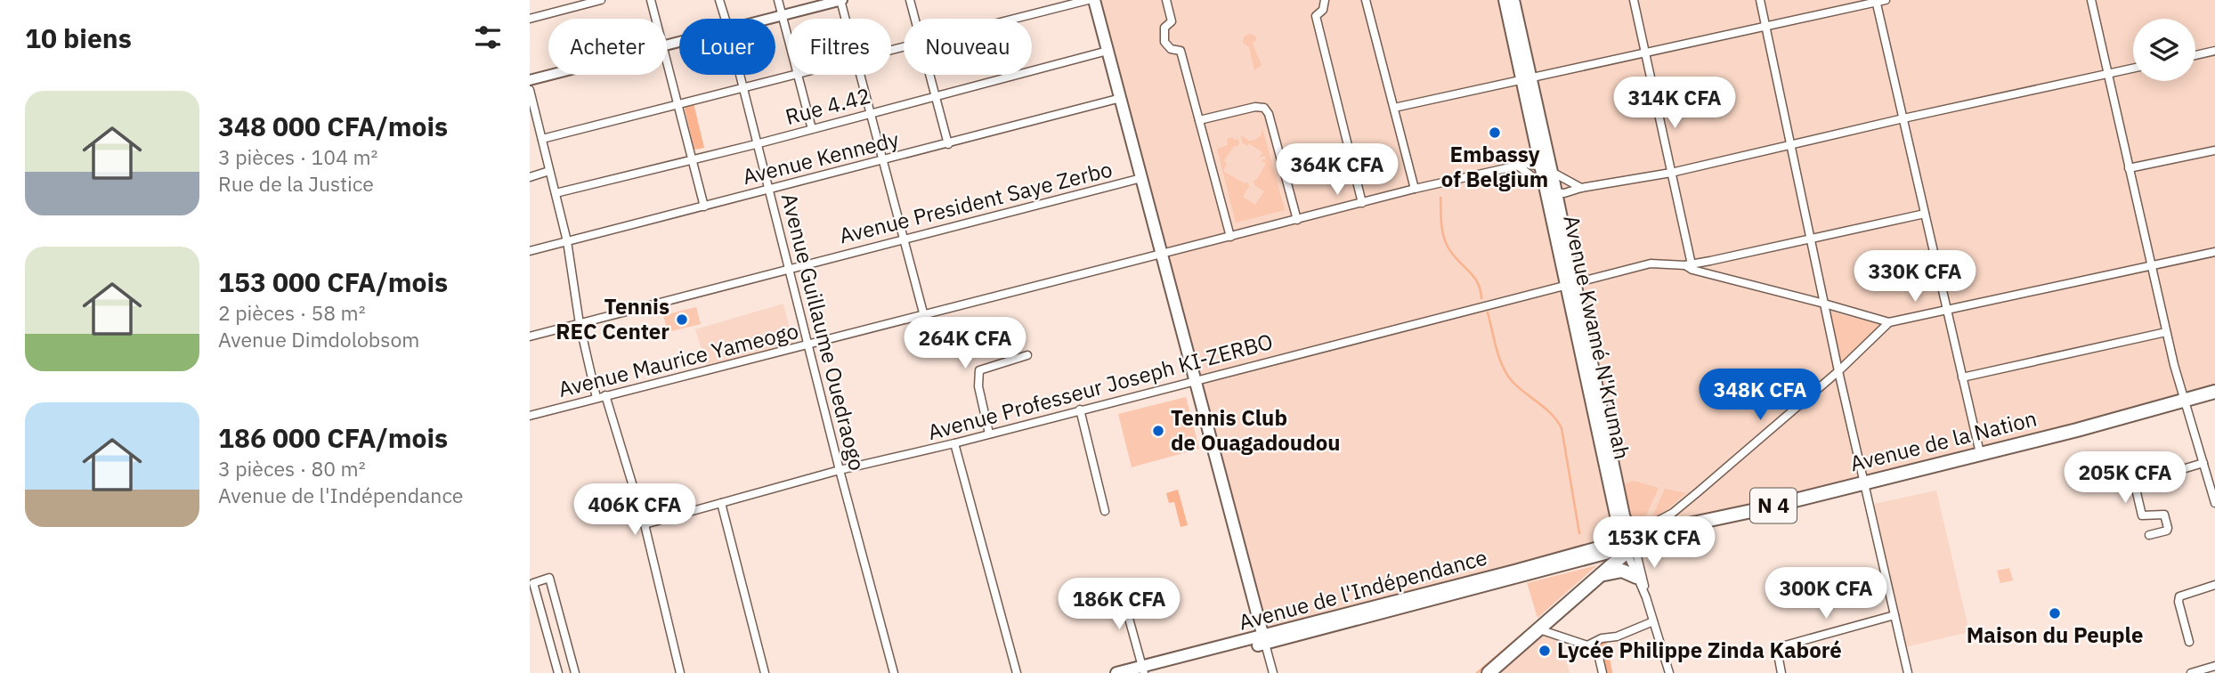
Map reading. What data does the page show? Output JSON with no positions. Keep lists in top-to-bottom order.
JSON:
{
  "streets": {
    "highway": ["Avenue de la Nation", "N 4"],
    "main road": ["Avenue Kwamé N'Krumah", "Avenue de l'Indépendance"],
    "street": [
      "Rue 4.42",
      "Avenue Kennedy",
      "Avenue President Saye Zerbo",
      "Avenue Guillaume Ouedraogo",
      "Avenue Maurice Yameogo",
      "Avenue Professeur Joseph KI-ZERBO"
    ]
  },
  "crossings": [
    ["Rue 4.42", "Avenue Guillaume Ouedraogo"],
    ["Avenue Kennedy", "Avenue Guillaume Ouedraogo"],
    ["Avenue President Saye Zerbo", "Avenue Guillaume Ouedraogo"],
    ["Avenue Guillaume Ouedraogo", "Avenue Maurice Yameogo"],
    ["Avenue Guillaume Ouedraogo", "Avenue Professeur Joseph KI-ZERBO"],
    ["Avenue Kwamé N'Krumah", "Avenue Maurice Yameogo"],
    ["Avenue Kwamé N'Krumah", "Avenue Professeur Joseph KI-ZERBO"],
    ["Avenue Kwamé N'Krumah", "Avenue de la Nation"],
    ["Avenue Kwamé N'Krumah", "Avenue de l'Indépendance"],
    ["Avenue de la Nation", "Avenue de l'Indépendance"]
  ],
  "places": [
    "Embassy of Belgium",
    "Tennis REC Center",
    "Tennis Club de Ouagadoudou",
    "Maison du Peuple",
    "Lycée Philippe Zinda Kaboré"
  ],
  "page": {
    "heading": "10 biens",
    "chip": [
      "Acheter",
      "Louer",
      "Filtres",
      "Nouveau"
    ],
    "list": [
      {
        "name": "348 000 CFA/mois",
        "note": "3 pièces · 104 m² · Rue de la Justice"
      },
      {
        "name": "153 000 CFA/mois",
        "note": "2 pièces · 58 m² · Avenue Dimdolobsom"
      },
      {
        "name": "186 000 CFA/mois",
        "note": "3 pièces · 80 m² · Avenue de l'Indépendance"
      }
    ],
    "price": [
      "314K CFA",
      "364K CFA",
      "330K CFA",
      "264K CFA",
      "348K CFA",
      "205K CFA",
      "406K CFA",
      "153K CFA",
      "300K CFA",
      "186K CFA"
    ]
  }
}
